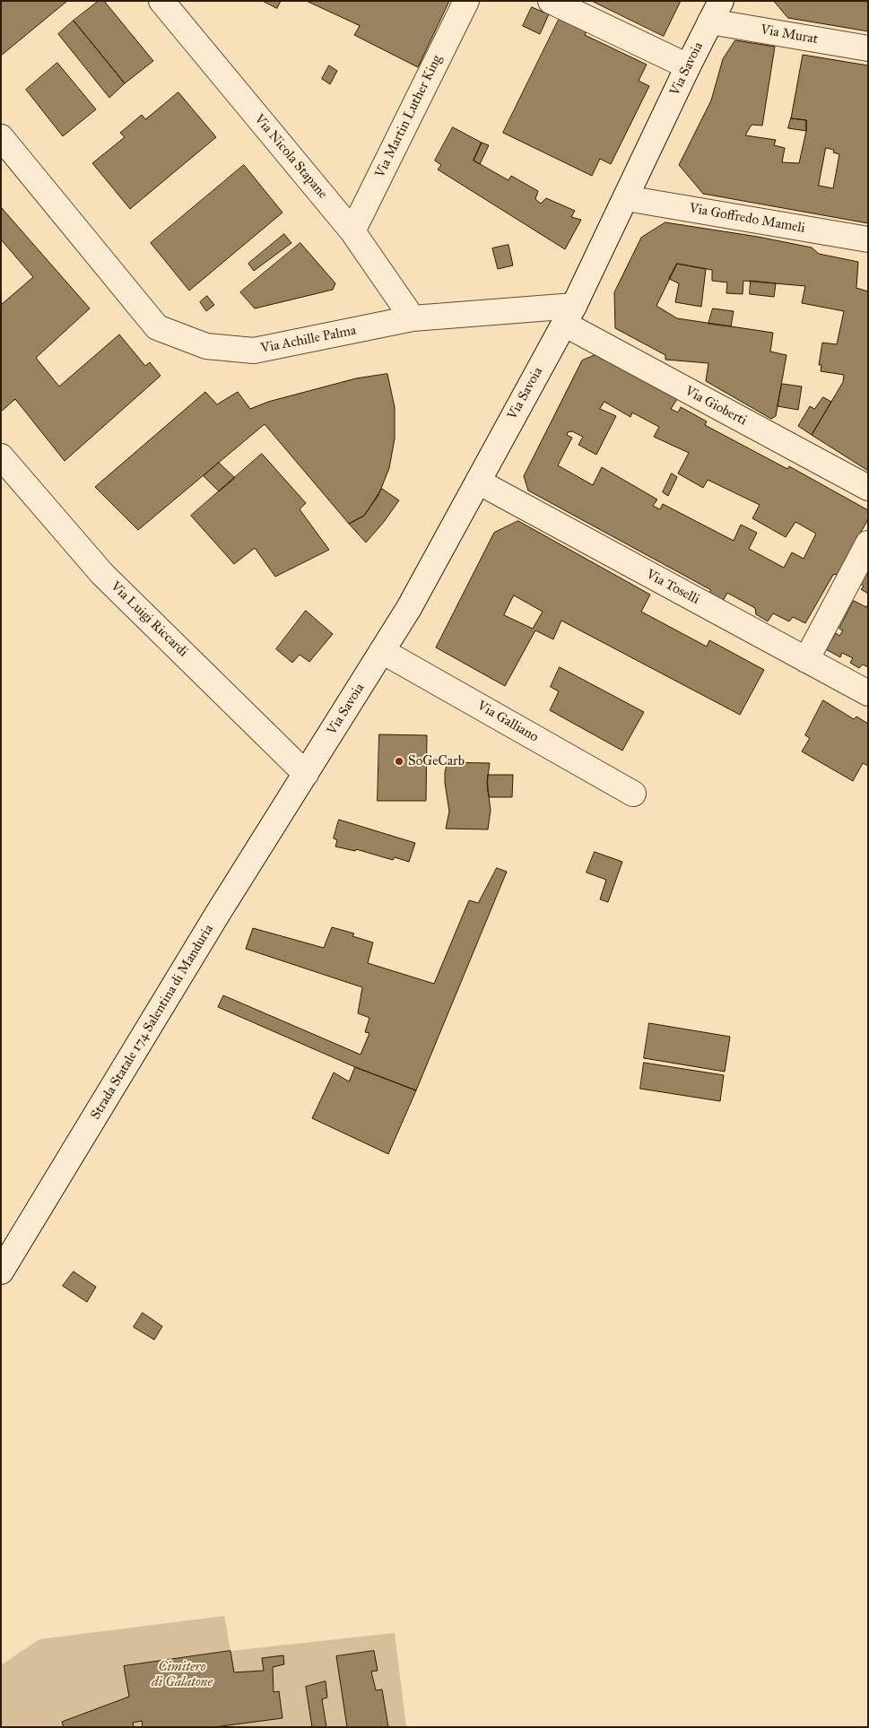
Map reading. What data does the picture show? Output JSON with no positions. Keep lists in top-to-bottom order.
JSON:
{
  "streets": {
    "street": [
      "Via Murat",
      "Via Savoia",
      "Via Martin Luther King",
      "Via Nicola Stapane",
      "Via Goffredo Mameli",
      "Via Achille Palma",
      "Via Gioberti",
      "Via Toselli",
      "Via Luigi Riccardi",
      "Via Galliano",
      "Strada Statale 174 Salentina di Manduria"
    ]
  },
  "crossings": [
    ["Via Murat", "Via Savoia"],
    ["Via Savoia", "Via Goffredo Mameli"],
    ["Via Savoia", "Via Achille Palma"],
    ["Via Savoia", "Via Gioberti"],
    ["Via Savoia", "Via Toselli"],
    ["Via Savoia", "Via Luigi Riccardi"],
    ["Via Savoia", "Via Galliano"],
    ["Via Savoia", "Strada Statale 174 Salentina di Manduria"],
    ["Via Martin Luther King", "Via Nicola Stapane"],
    ["Via Nicola Stapane", "Via Achille Palma"],
    ["Via Achille Palma", "Via Gioberti"],
    ["Via Luigi Riccardi", "Strada Statale 174 Salentina di Manduria"]
  ],
  "parks": ["Cimitero di Galatone"],
  "places": ["SoGeCarb"]
}
